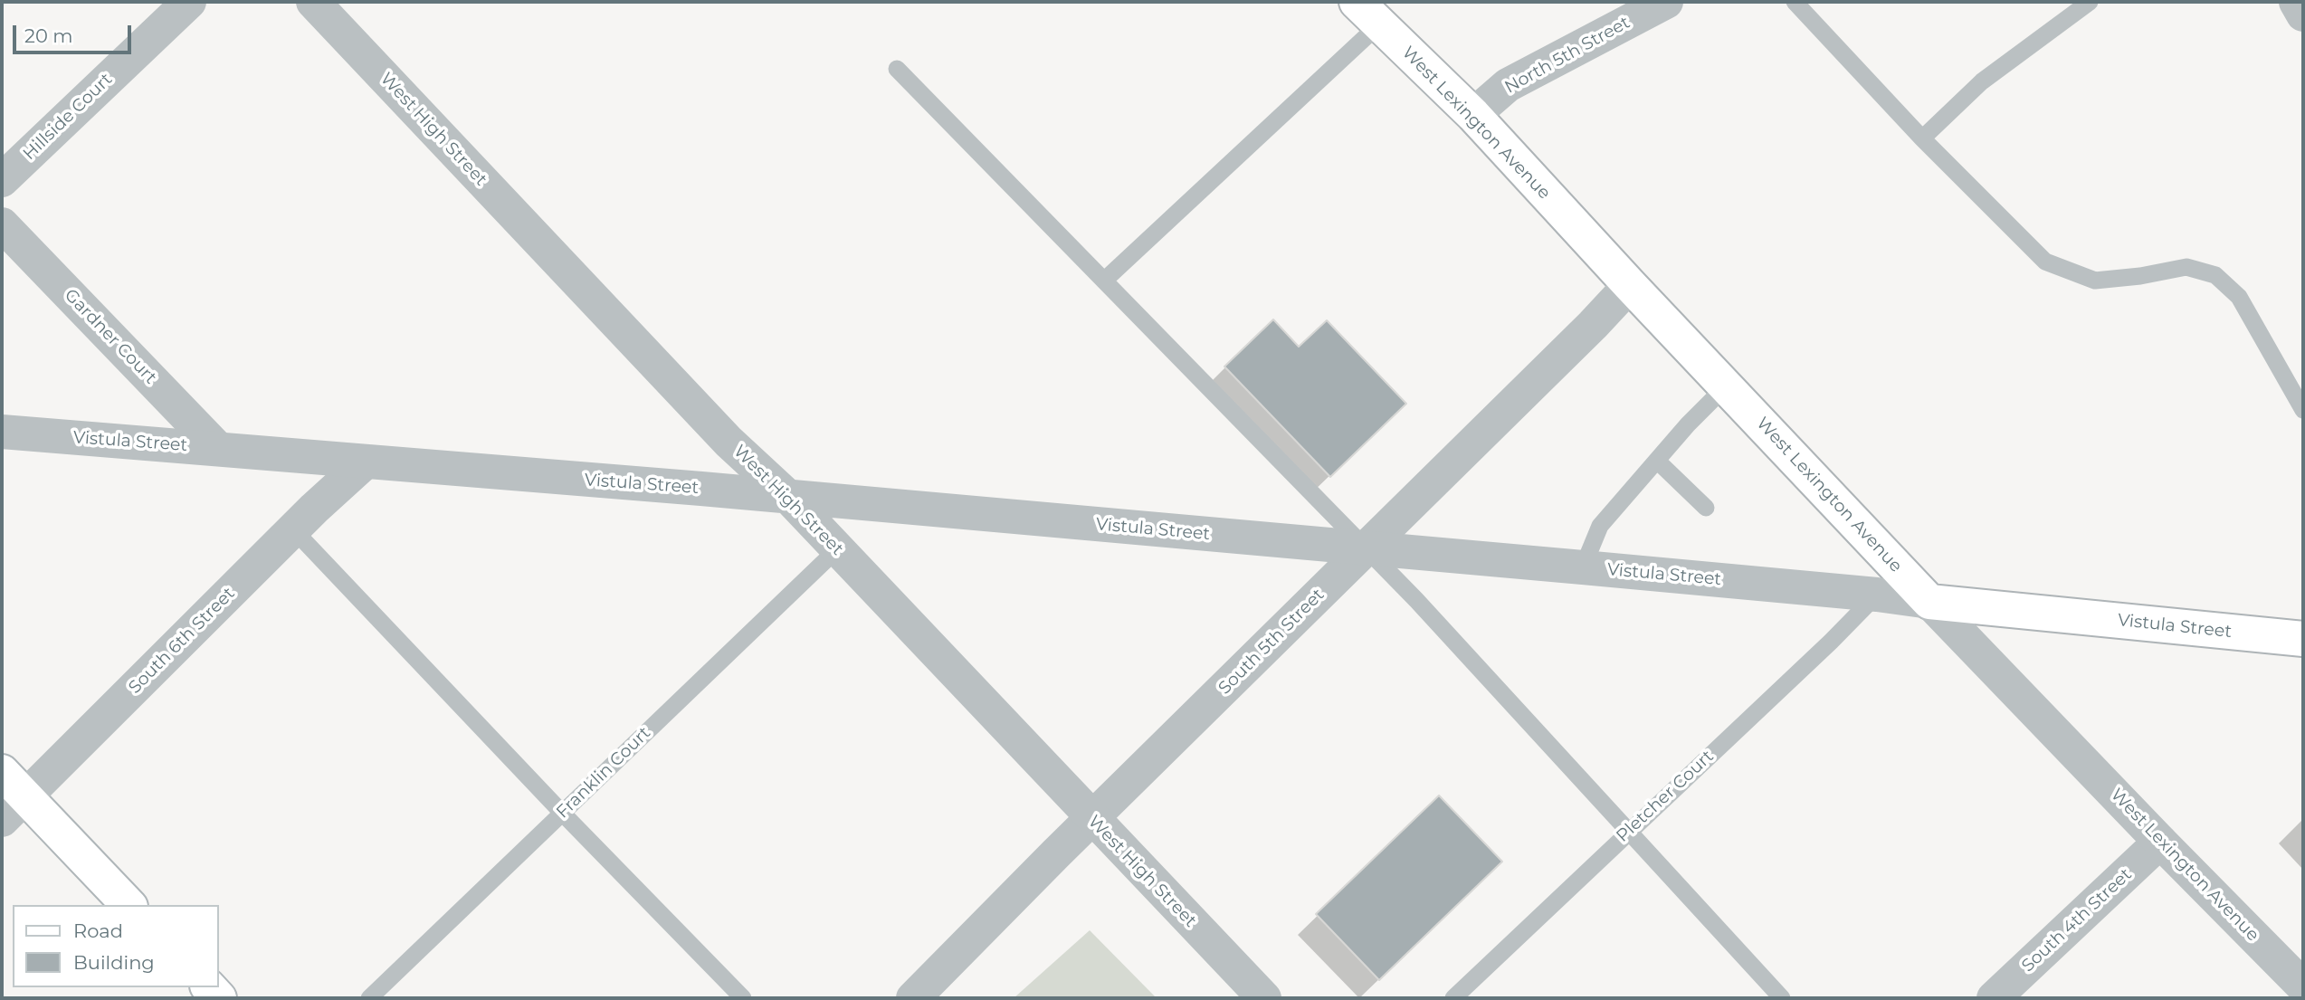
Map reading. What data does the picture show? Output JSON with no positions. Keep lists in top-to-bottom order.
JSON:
{
  "streets": {
    "main road": ["West Lexington Avenue", "Vistula Street"],
    "street": [
      "North 5th Street",
      "Hillside Court",
      "West High Street",
      "Gardner Court",
      "South 6th Street",
      "South 5th Street",
      "South 4th Street"
    ],
    "lane": ["Franklin Court", "Pletcher Court"]
  },
  "crossings": [
    ["North 5th Street", "West Lexington Avenue"],
    ["West Lexington Avenue", "Vistula Street"],
    ["West Lexington Avenue", "South 5th Street"],
    ["West Lexington Avenue", "South 4th Street"],
    ["West High Street", "Vistula Street"],
    ["West High Street", "South 5th Street"],
    ["West High Street", "Franklin Court"],
    ["Gardner Court", "Vistula Street"],
    ["Vistula Street", "South 6th Street"],
    ["Vistula Street", "South 5th Street"],
    ["Vistula Street", "Pletcher Court"]
  ],
  "legend": ["Road", "Building"],
  "scale_bar": "20 m"
}
